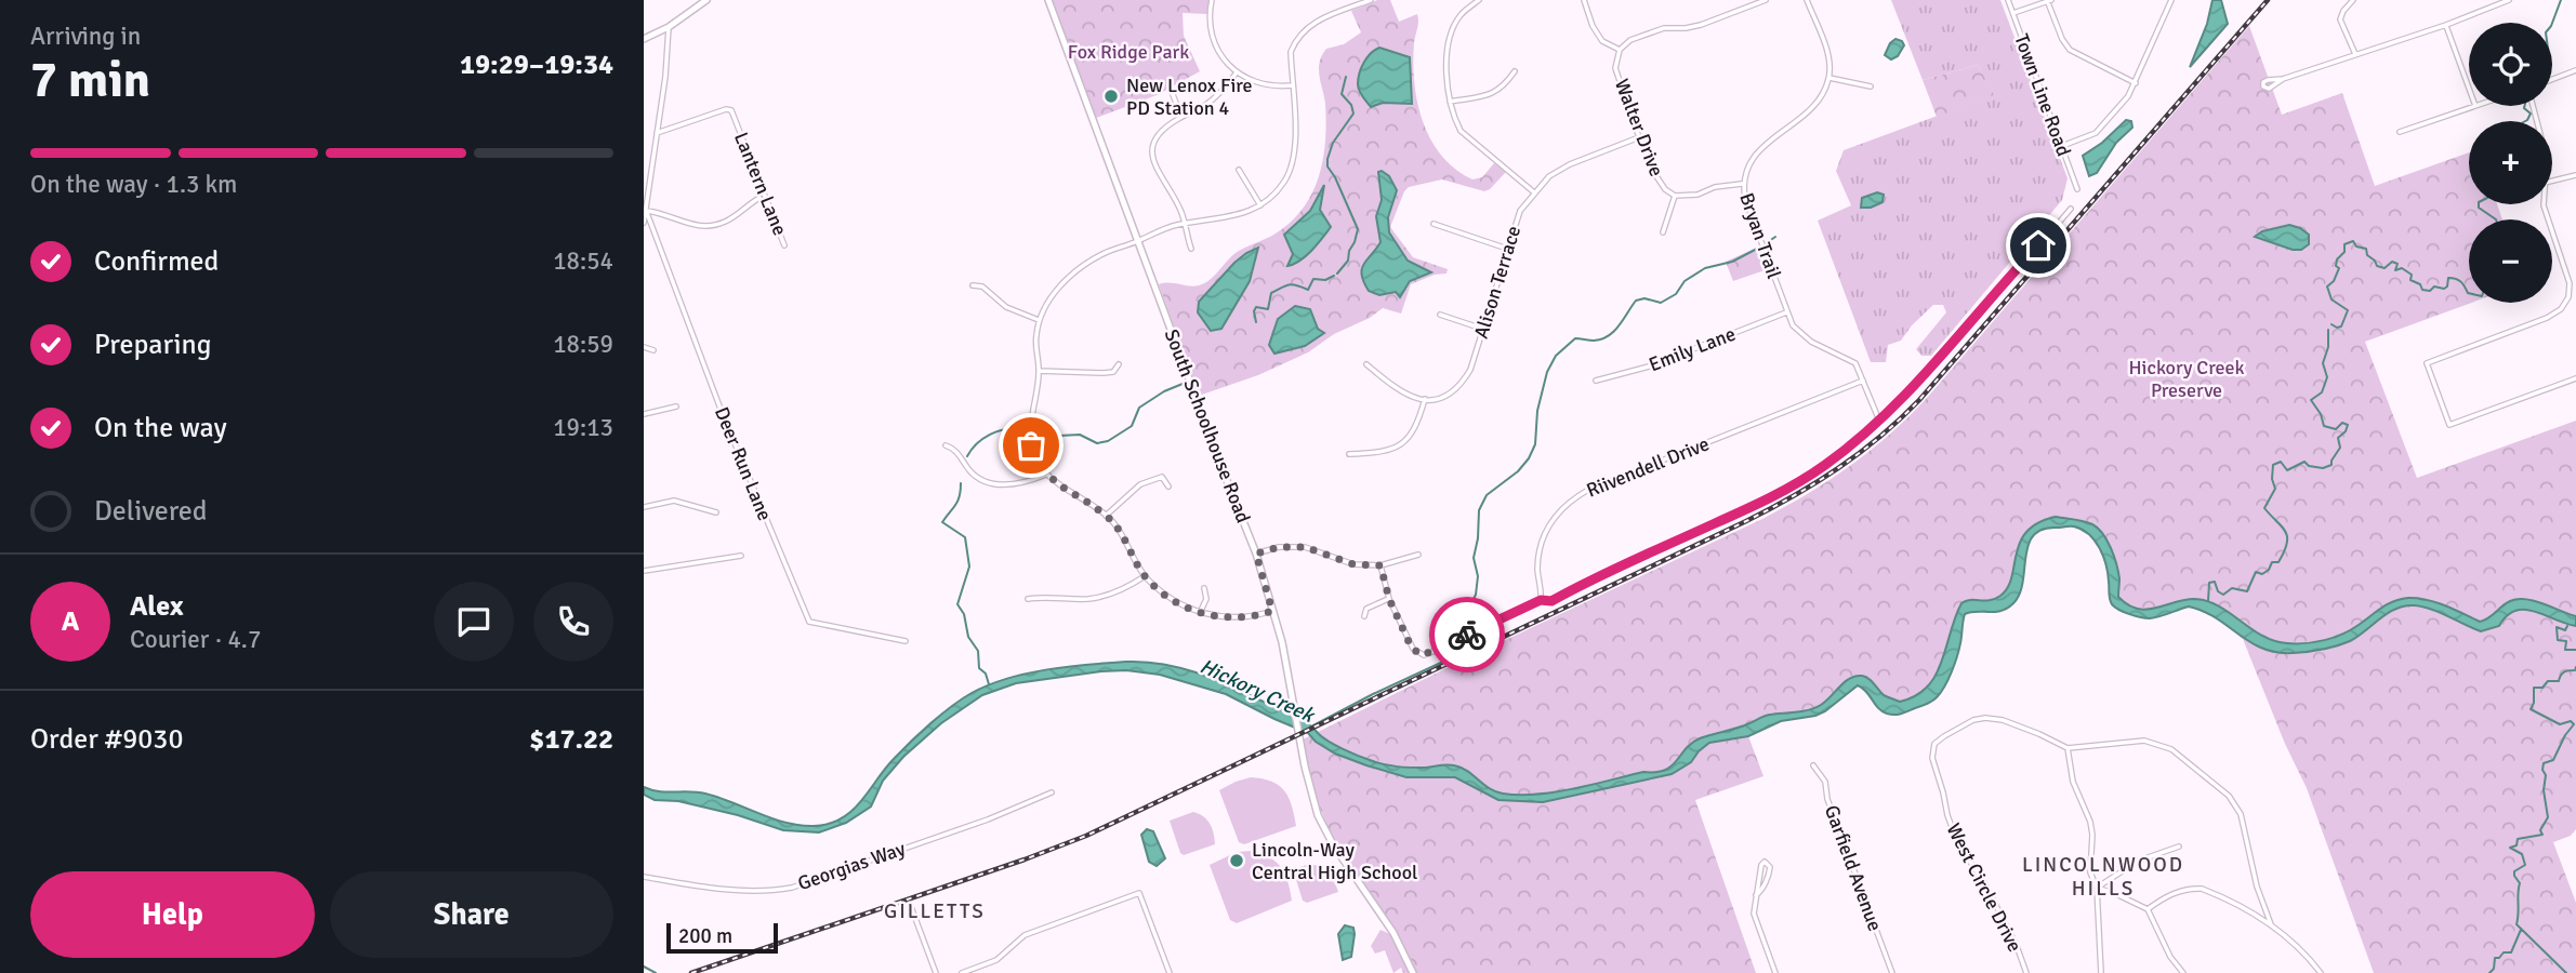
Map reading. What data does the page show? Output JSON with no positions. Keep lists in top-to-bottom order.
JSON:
{
  "streets": {
    "street": [
      "Town Line Road",
      "Walter Drive",
      "Lantern Lane",
      "Bryan Trail",
      "Alison Terrace",
      "Emily Lane",
      "South Schoolhouse Road",
      "Deer Run Lane",
      "Riivendell Drive",
      "Georgias Way",
      "Garfield Avenue",
      "West Circle Drive"
    ]
  },
  "crossings": [
    ["Walter Drive", "Bryan Trail"],
    ["Walter Drive", "Alison Terrace"],
    ["Bryan Trail", "Emily Lane"],
    ["Bryan Trail", "Riivendell Drive"]
  ],
  "districts": ["LINCOLNWOOD HILLS", "GILLETTS"],
  "water": ["Hickory Creek"],
  "parks": ["Fox Ridge Park", "Hickory Creek Preserve"],
  "places": ["New Lenox Fire PD Station 4", "Lincoln-Way Central High School"],
  "scale_bar": "200 m",
  "page": {
    "heading": ["7 min", "Arriving in", "19:29–19:34"],
    "panel": [
      "Alex",
      "Courier · 4.7",
      "Order #9030",
      "$17.22"
    ],
    "map_buttons": ["+", "−"],
    "bar": "On the way · 1.3 km",
    "list": [
      ["Confirmed", "18:54"],
      ["Preparing", "18:59"],
      ["On the way", "19:13"],
      "Delivered"
    ],
    "round": "A",
    "buttons": ["Help", "Share"],
    "scale": "200 m"
  }
}
